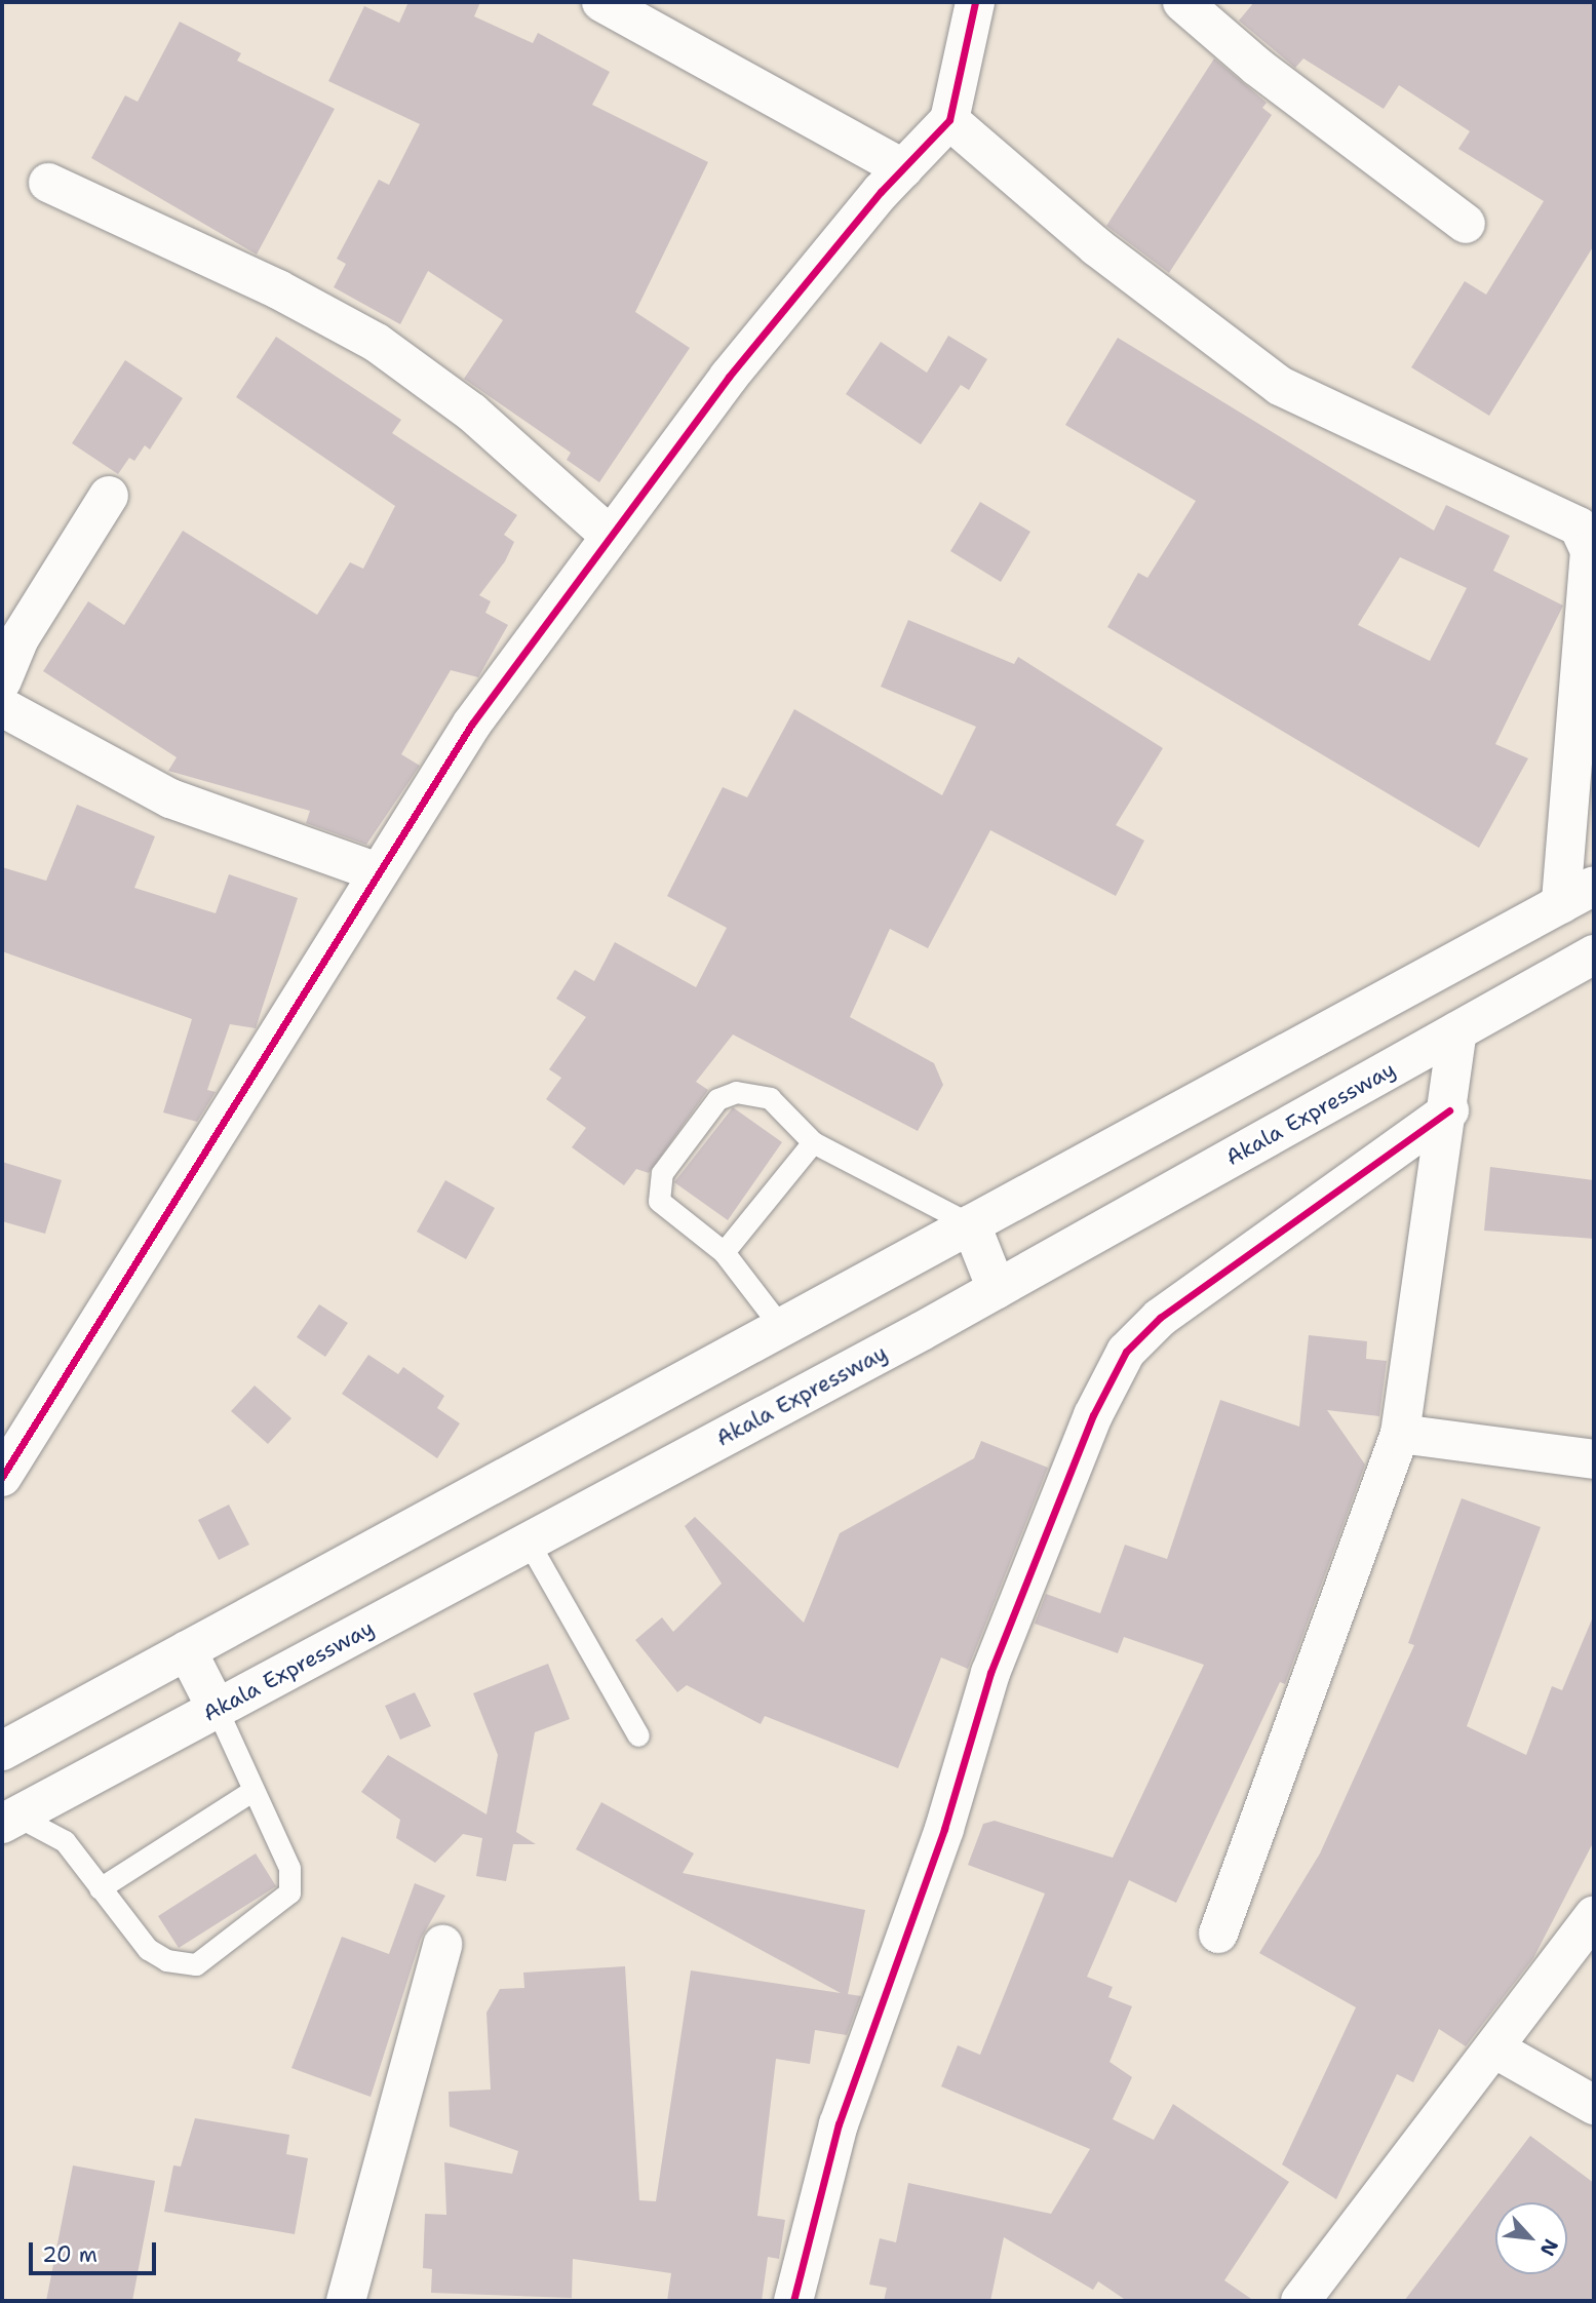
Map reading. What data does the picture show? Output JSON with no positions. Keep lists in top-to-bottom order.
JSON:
{
  "streets": {
    "street": ["Akala Expressway"]
  },
  "scale_bar": "20 m",
  "north": "bottom right"
}
